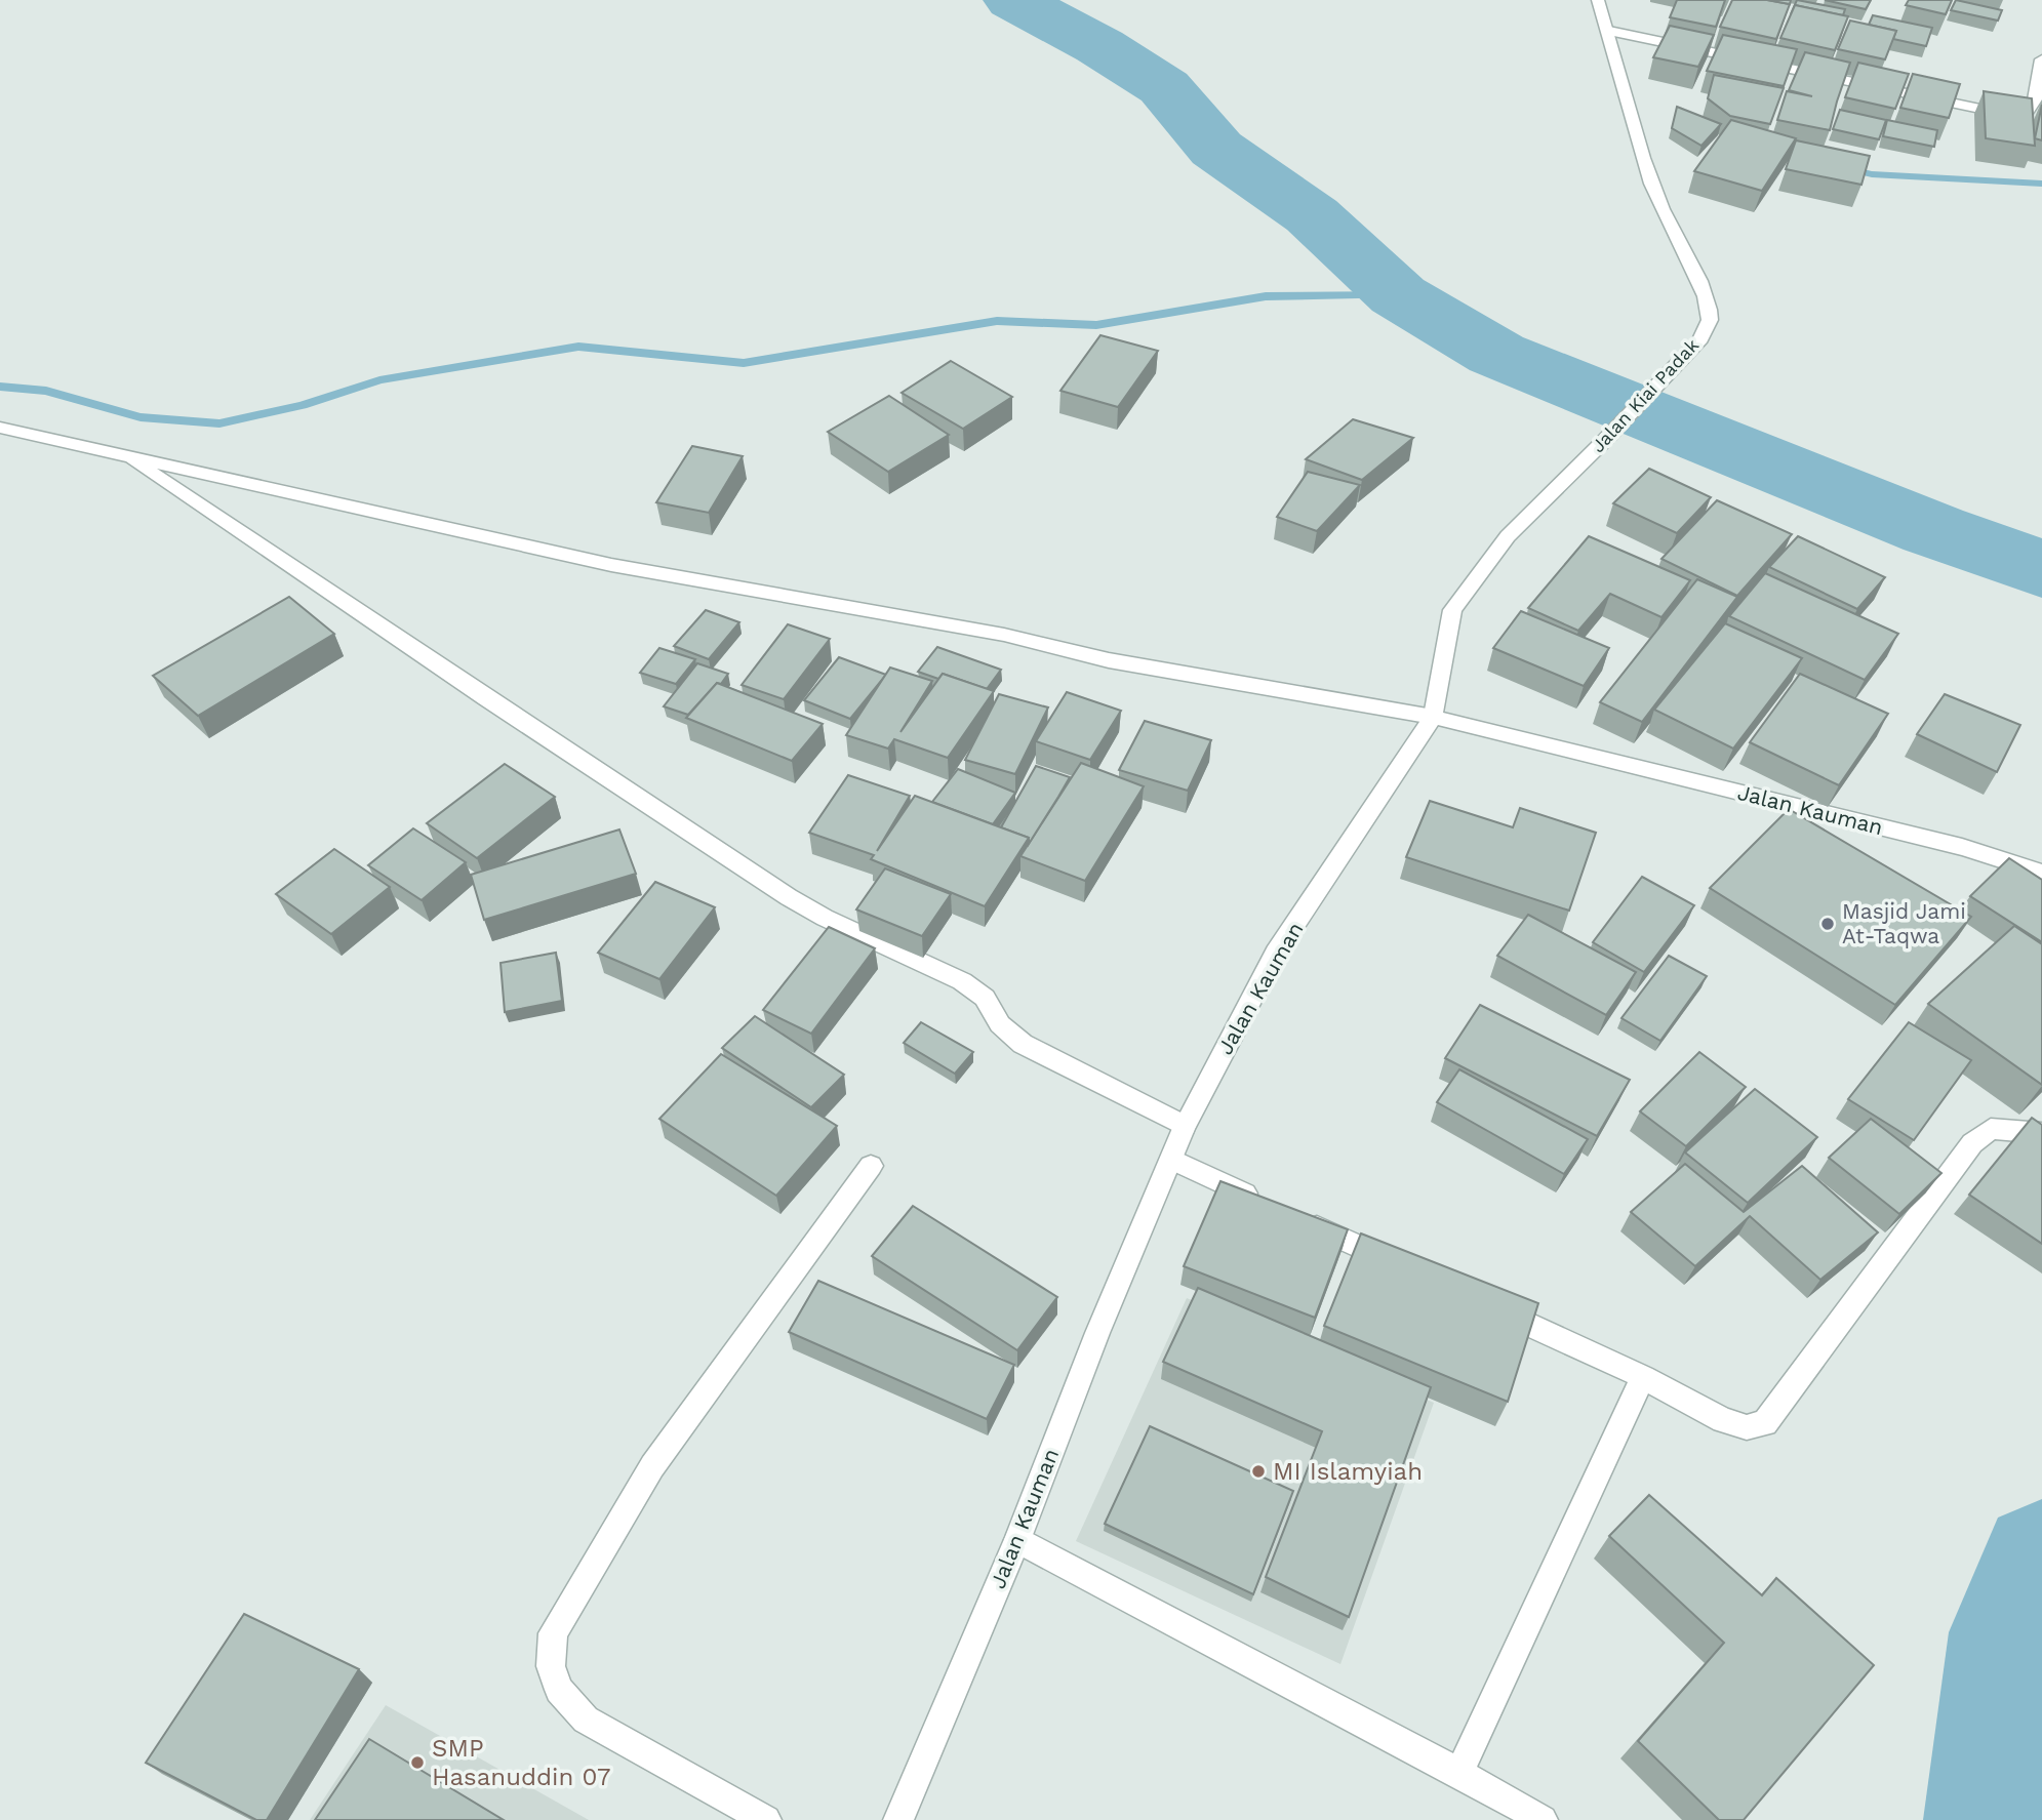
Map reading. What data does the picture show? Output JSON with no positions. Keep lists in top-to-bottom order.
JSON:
{
  "streets": {
    "street": ["Jalan Kiai Padak", "Jalan Kauman"]
  },
  "crossings": [
    ["Jalan Kiai Padak", "Jalan Kauman"]
  ],
  "places": ["Masjid Jami At-Taqwa", "MI Islamyiah", "SMP Hasanuddin 07"]
}
